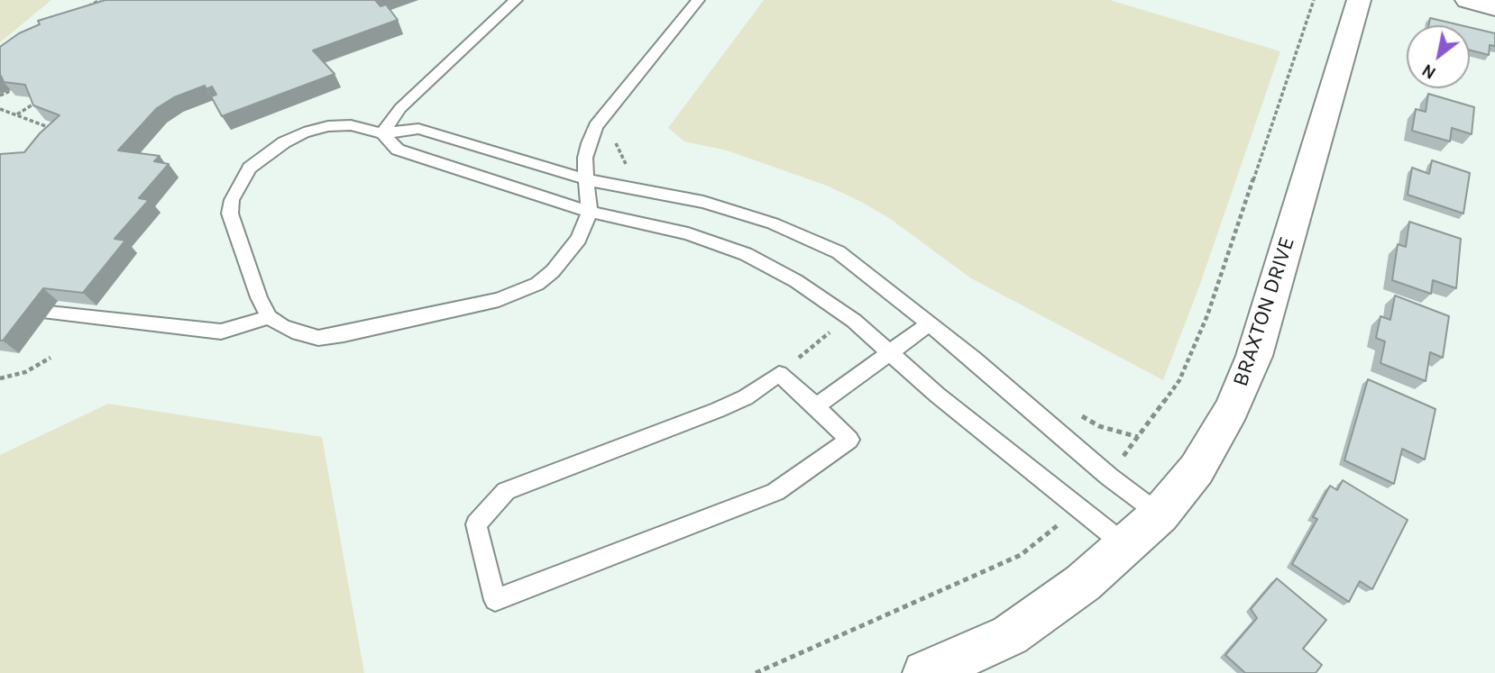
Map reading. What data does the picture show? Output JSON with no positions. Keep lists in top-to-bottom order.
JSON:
{
  "streets": {
    "street": ["BRAXTON DRIVE"]
  },
  "north": "bottom left"
}
